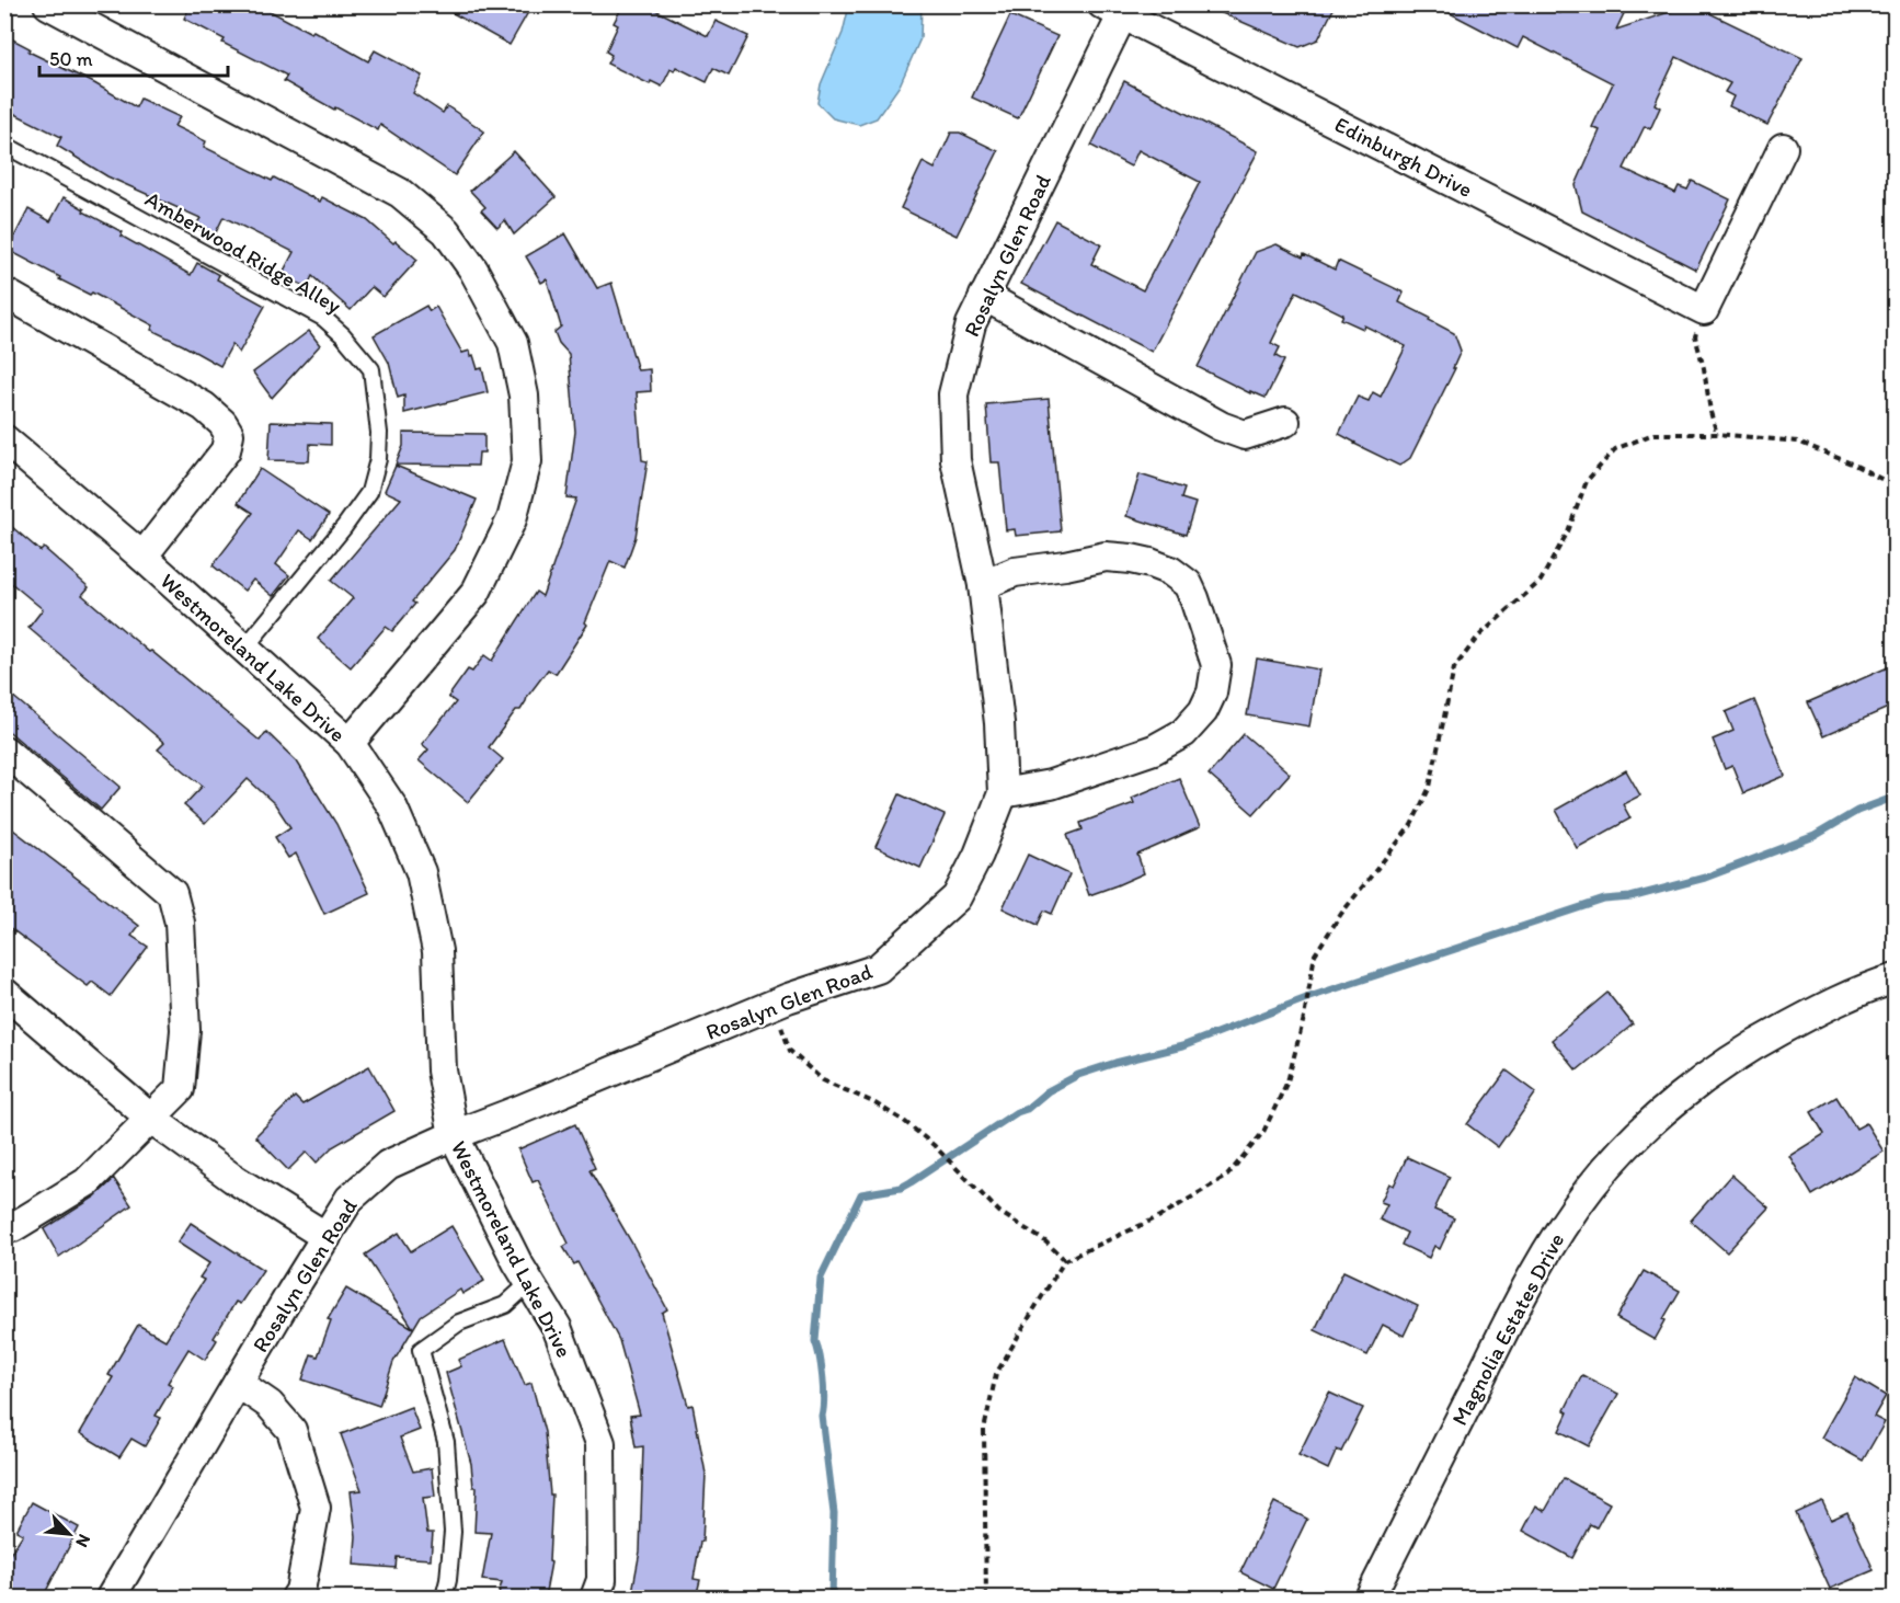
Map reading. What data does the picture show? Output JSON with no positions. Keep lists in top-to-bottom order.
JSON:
{
  "streets": {
    "street": [
      "Edinburgh Drive",
      "Rosalyn Glen Road",
      "Westmoreland Lake Drive",
      "Magnolia Estates Drive"
    ],
    "lane": ["Amberwood Ridge Alley"]
  },
  "crossings": [
    ["Edinburgh Drive", "Rosalyn Glen Road"],
    ["Amberwood Ridge Alley", "Westmoreland Lake Drive"],
    ["Rosalyn Glen Road", "Westmoreland Lake Drive"]
  ],
  "scale_bar": "50 m",
  "north": "bottom right"
}
